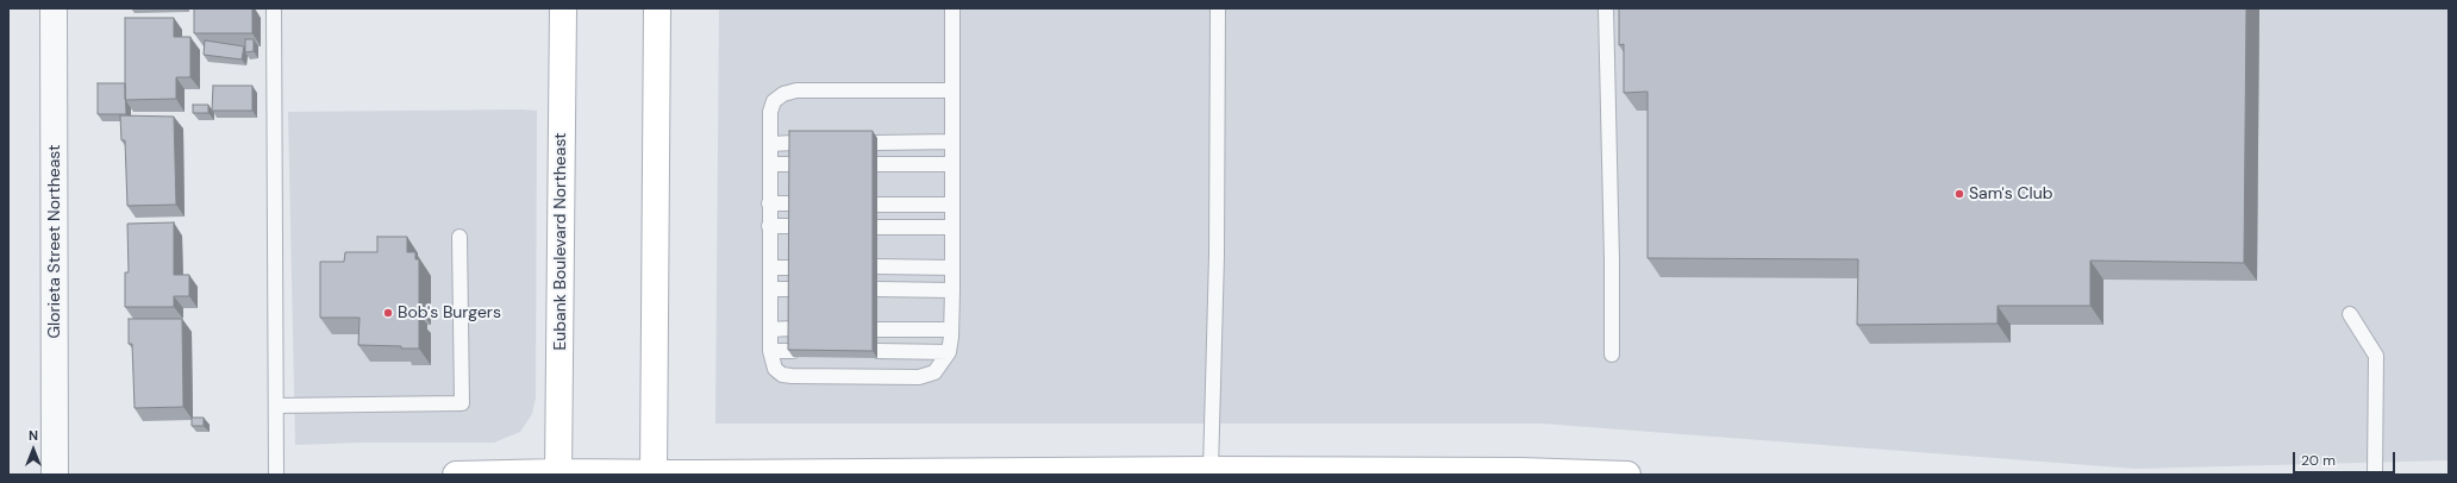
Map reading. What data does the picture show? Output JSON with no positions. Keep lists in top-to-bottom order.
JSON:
{
  "streets": {
    "street": ["Glorieta Street Northeast", "Eubank Boulevard Northeast"]
  },
  "places": ["Sam's Club", "Bob's Burgers"],
  "scale_bar": "20 m",
  "north": "top"
}
